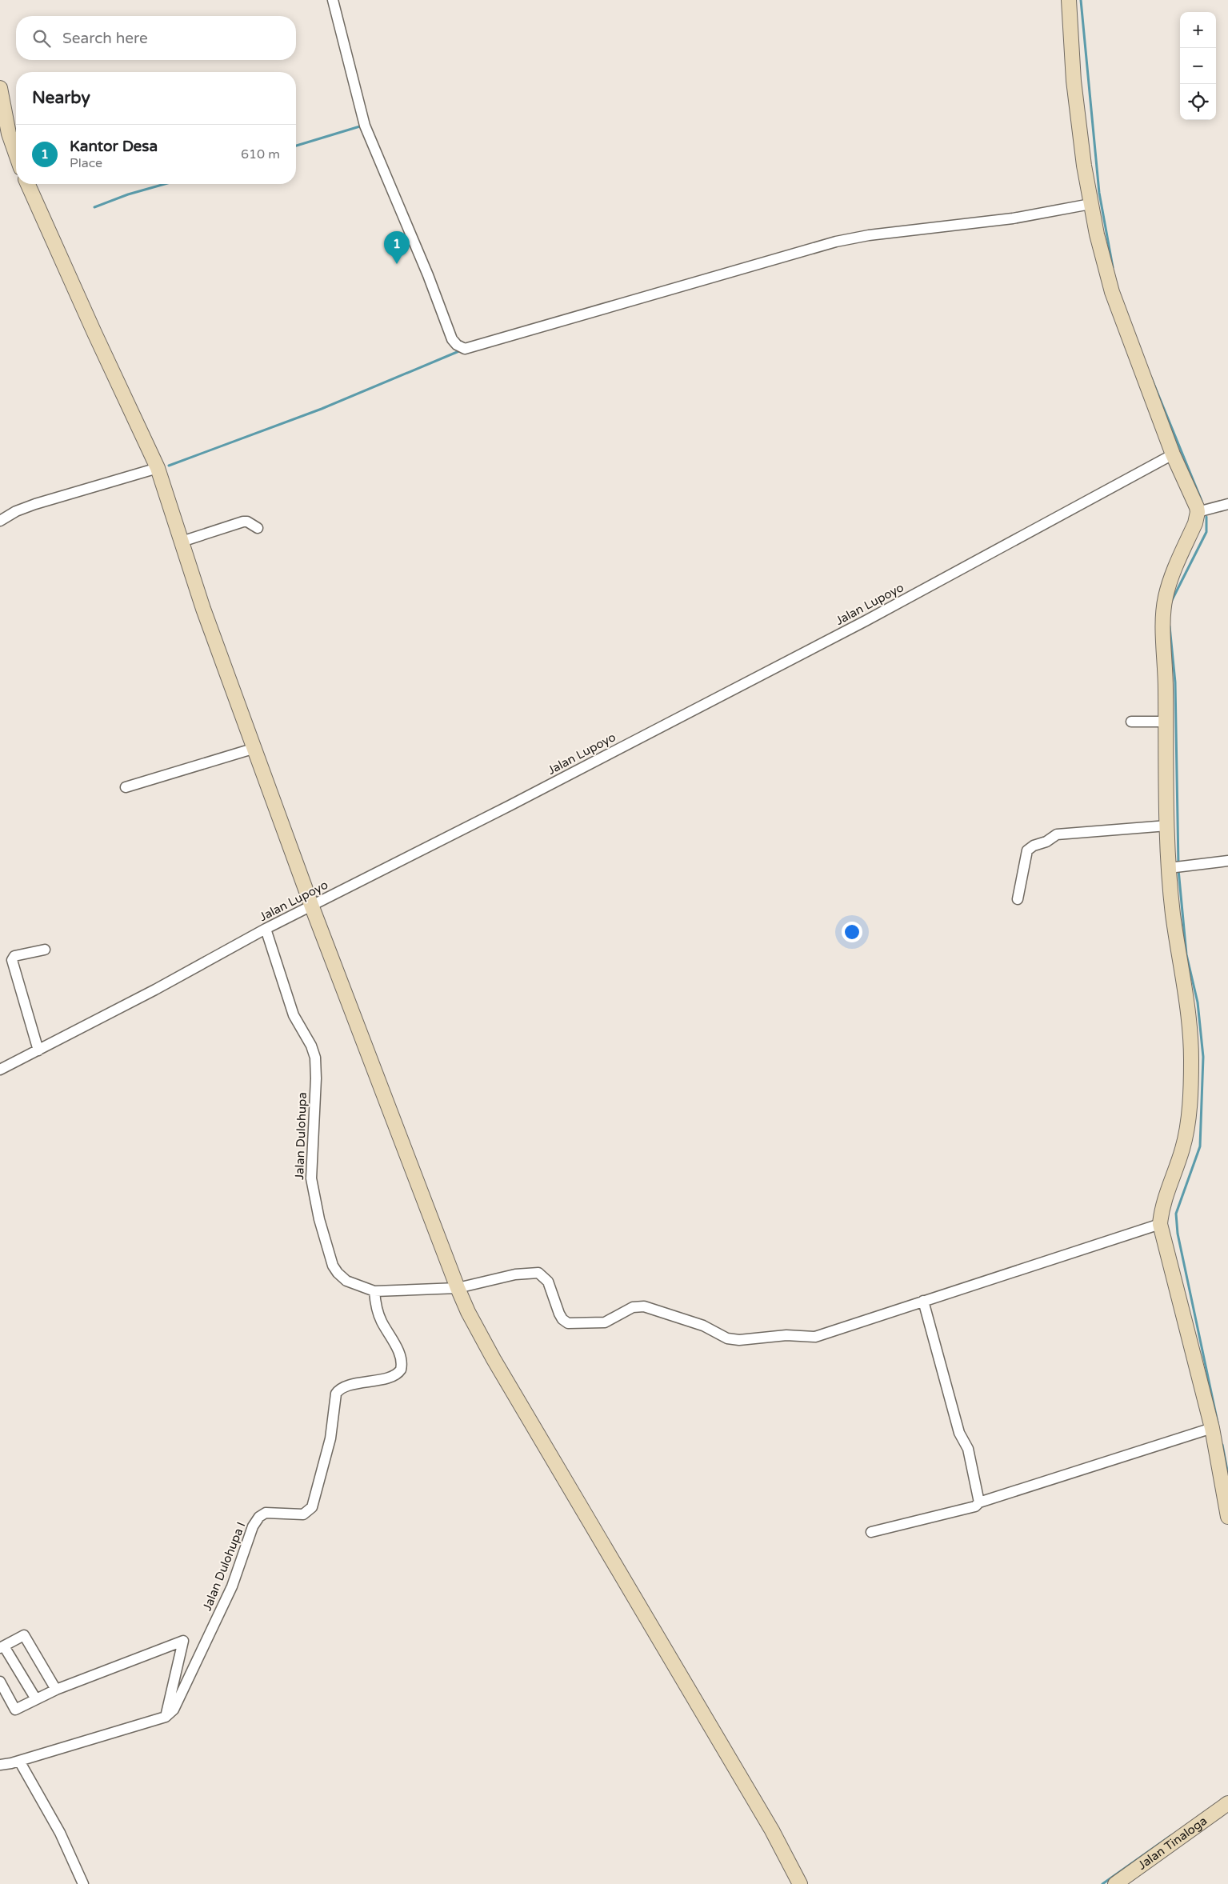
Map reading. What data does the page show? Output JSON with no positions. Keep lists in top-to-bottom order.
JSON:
{
  "streets": {
    "street": [
      "Jalan Lupoyo",
      "Jalan Dulohupa",
      "Jalan Dulohupa I",
      "Jalan Tinaloga"
    ]
  },
  "crossings": [
    ["Jalan Lupoyo", "Jalan Dulohupa"],
    ["Jalan Dulohupa", "Jalan Dulohupa I"]
  ],
  "page": {
    "map_buttons": ["+", "−"],
    "search": "Search here",
    "heading": "Nearby",
    "list": [
      {
        "mark": "1",
        "name": "Kantor Desa",
        "note": "Place",
        "value": "610 m"
      }
    ],
    "pins": "1"
  }
}
